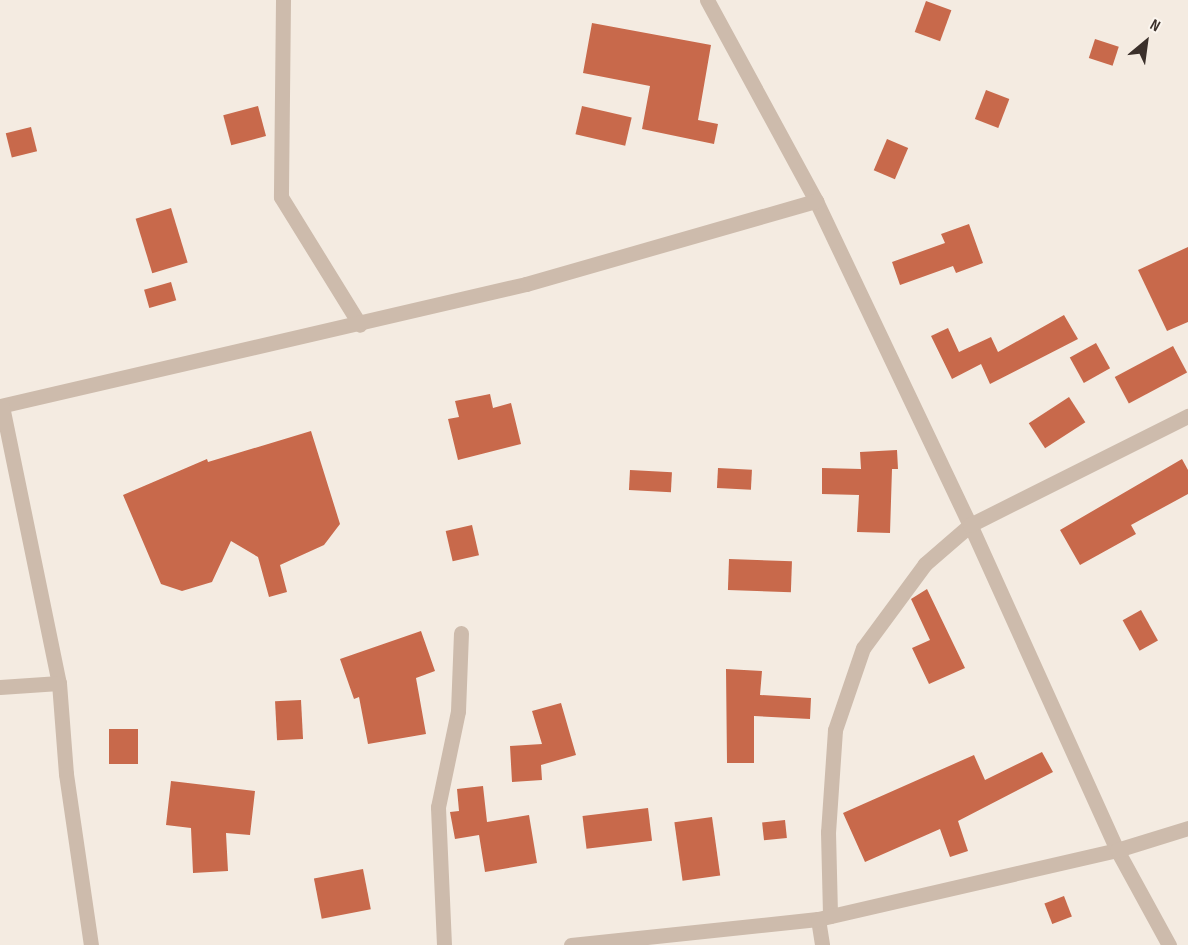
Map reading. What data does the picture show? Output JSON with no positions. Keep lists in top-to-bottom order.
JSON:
{
  "north": "top right"
}
